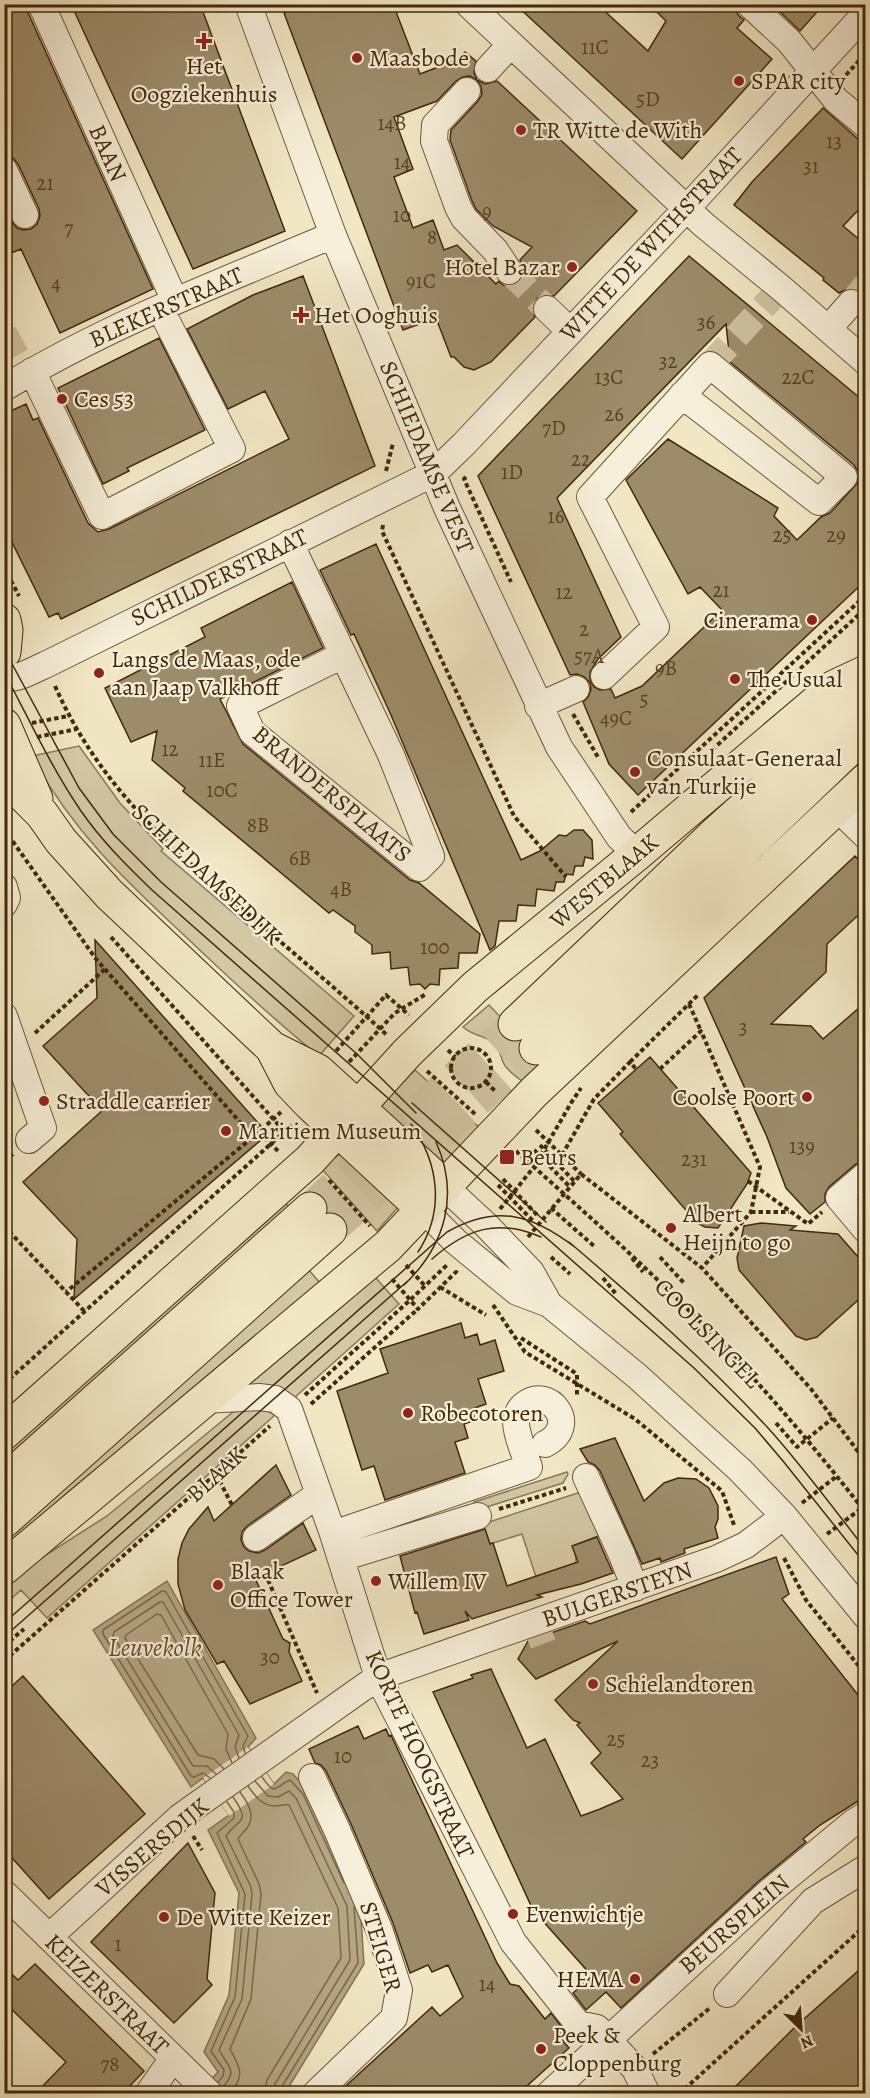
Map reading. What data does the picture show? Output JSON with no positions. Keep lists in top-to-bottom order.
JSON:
{
  "streets": {
    "main road": ["WESTBLAAK"],
    "street": [
      "BAAN",
      "WITTE DE WITHSTRAAT",
      "BLEKERSTRAAT",
      "SCHIEDAMSE VEST",
      "SCHILDERSTRAAT",
      "BRANDERSPLAATS",
      "BULGERSTEYN",
      "KORTE HOOGSTRAAT",
      "VISSERSDIJK",
      "BEURSPLEIN",
      "STEIGER",
      "KEIZERSTRAAT"
    ],
    "path": ["SCHIEDAMSEDIJK", "COOLSINGEL", "BLAAK"]
  },
  "crossings": [
    ["BAAN", "BLEKERSTRAAT"],
    ["WITTE DE WITHSTRAAT", "SCHIEDAMSE VEST"],
    ["WITTE DE WITHSTRAAT", "SCHILDERSTRAAT"],
    ["BLEKERSTRAAT", "SCHIEDAMSE VEST"],
    ["SCHIEDAMSE VEST", "SCHILDERSTRAAT"],
    ["SCHIEDAMSE VEST", "WESTBLAAK"],
    ["SCHILDERSTRAAT", "BRANDERSPLAATS"],
    ["SCHILDERSTRAAT", "SCHIEDAMSEDIJK"],
    ["SCHIEDAMSEDIJK", "WESTBLAAK"],
    ["SCHIEDAMSEDIJK", "COOLSINGEL"],
    ["WESTBLAAK", "COOLSINGEL"],
    ["BLAAK", "KORTE HOOGSTRAAT"],
    ["BULGERSTEYN", "KORTE HOOGSTRAAT"],
    ["BULGERSTEYN", "VISSERSDIJK"],
    ["KORTE HOOGSTRAAT", "BEURSPLEIN"],
    ["VISSERSDIJK", "KEIZERSTRAAT"]
  ],
  "water": ["Leuvekolk"],
  "places": {
    "health": ["Het Oogziekenhuis", "Het Ooghuis"],
    "other": [
      "Maasbode",
      "SPAR city",
      "TR Witte de With",
      "Hotel Bazar",
      "Ces 53",
      "Cinerama",
      "Langs de Maas, ode aan Jaap Valkhoff",
      "The Usual",
      "Consulaat-Generaal van Turkije",
      "Coolse Poort",
      "Straddle carrier",
      "Maritiem Museum",
      "Albert Heijn to go",
      "Robecotoren",
      "Willem IV",
      "Blaak Office Tower",
      "Schielandtoren",
      "Evenwichtje",
      "De Witte Keizer",
      "HEMA",
      "Peek & Cloppenburg"
    ],
    "transit": ["Beurs"]
  },
  "house_numbers": [
    "11C",
    "5D",
    "14B",
    "13",
    "14",
    "31",
    "21",
    "9",
    "10",
    "7",
    "8",
    "91C",
    "4",
    "36",
    "32",
    "13C",
    "22C",
    "26",
    "7D",
    "22",
    "1D",
    "16",
    "25",
    "29",
    "21",
    "12",
    "2",
    "57A",
    "9B",
    "5",
    "49C",
    "12",
    "11E",
    "10C",
    "8B",
    "6B",
    "4B",
    "100",
    "3",
    "139",
    "231",
    "30",
    "25",
    "10",
    "23",
    "1",
    "14",
    "78"
  ],
  "north": "bottom right"
}
